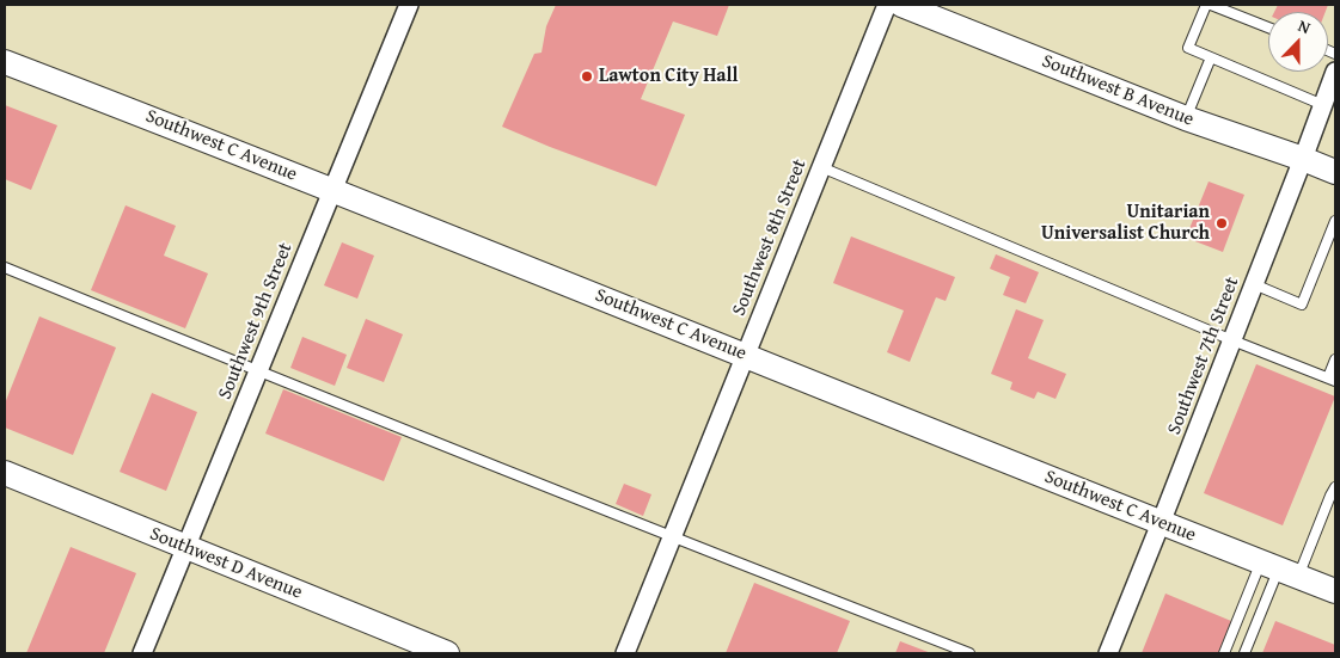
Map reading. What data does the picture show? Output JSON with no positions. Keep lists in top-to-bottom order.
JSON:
{
  "streets": {
    "street": [
      "Southwest B Avenue",
      "Southwest C Avenue",
      "Southwest 8th Street",
      "Southwest 9th Street",
      "Southwest 7th Street",
      "Southwest D Avenue"
    ]
  },
  "crossings": [
    ["Southwest B Avenue", "Southwest 7th Street"],
    ["Southwest C Avenue", "Southwest 8th Street"],
    ["Southwest C Avenue", "Southwest 9th Street"],
    ["Southwest C Avenue", "Southwest 7th Street"],
    ["Southwest 9th Street", "Southwest D Avenue"]
  ],
  "places": ["Lawton City Hall", "Unitarian Universalist Church"],
  "north": "top"
}
